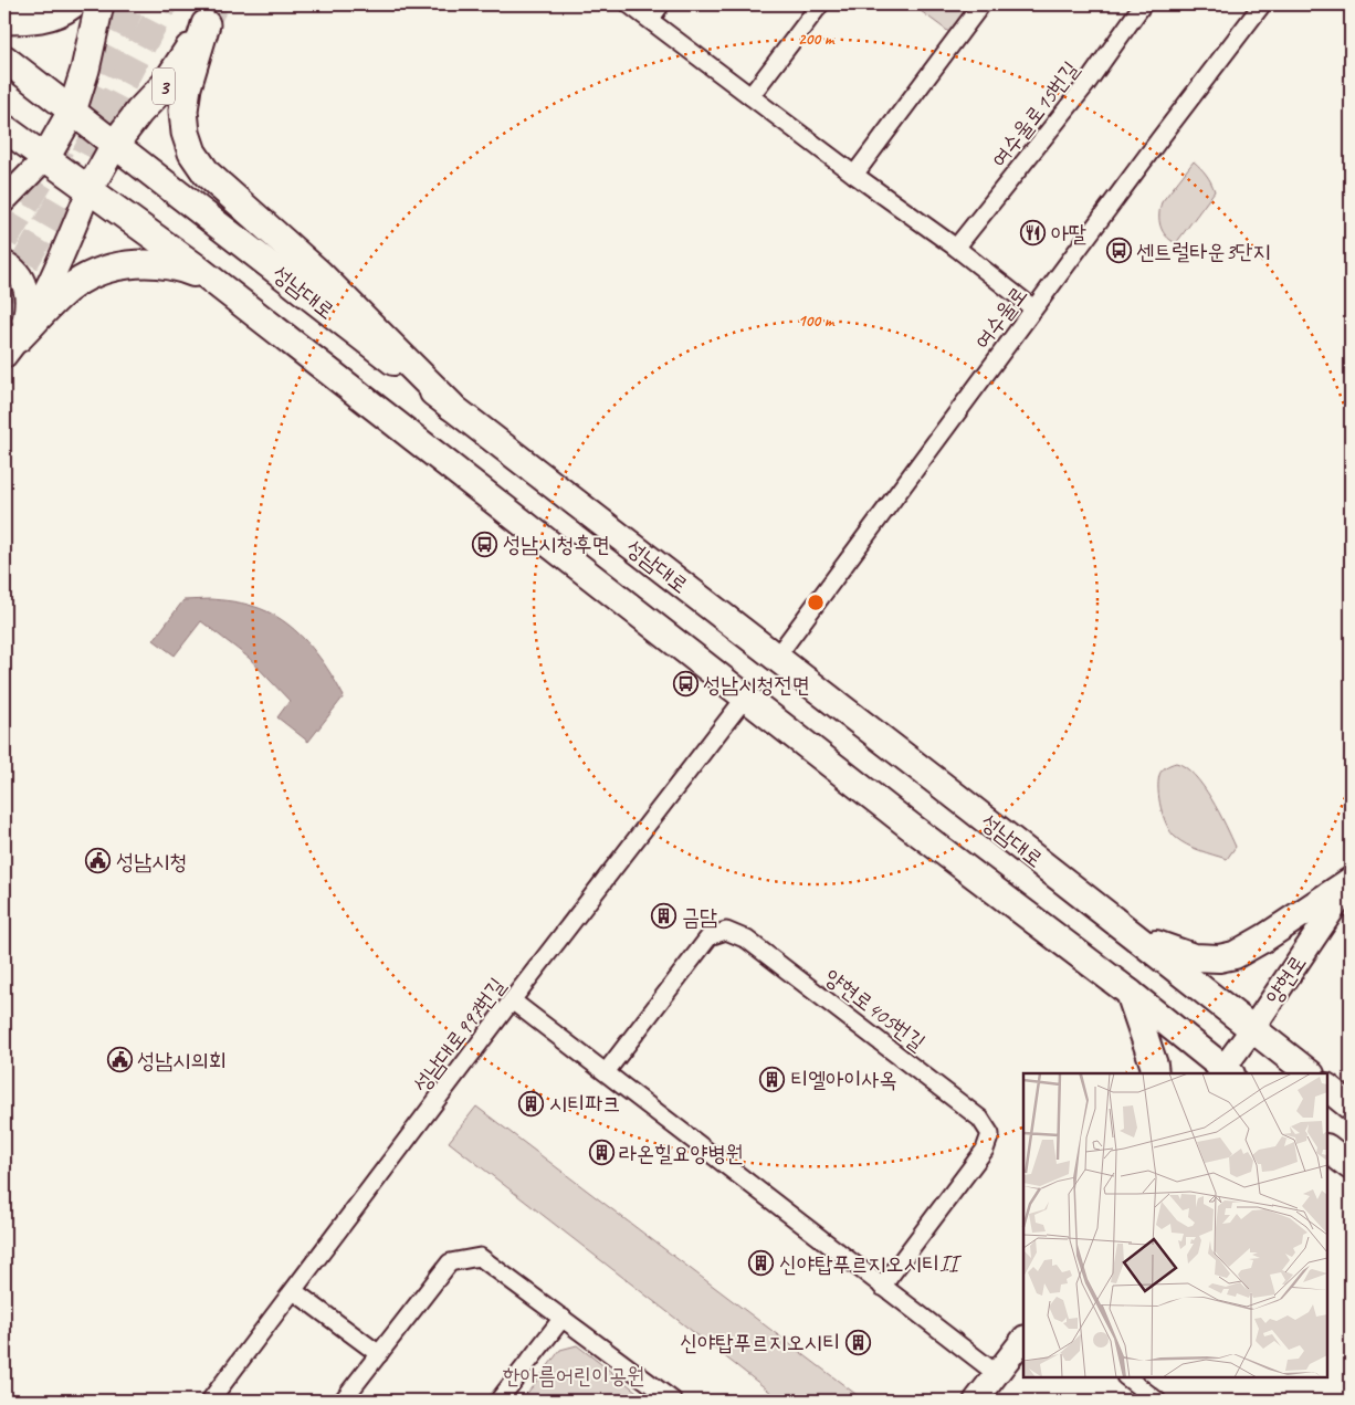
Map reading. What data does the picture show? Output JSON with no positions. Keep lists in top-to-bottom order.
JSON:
{
  "streets": {
    "highway": ["3"],
    "main road": ["성남대로", "양현로"],
    "street": [
      "여수울로15번길",
      "여수울로",
      "양현로405번길",
      "성남대로997번길"
    ]
  },
  "crossings": [
    ["3", "성남대로"],
    ["성남대로", "여수울로"],
    ["성남대로", "양현로"]
  ],
  "parks": ["한아름어린이공원"],
  "places": {
    "restaurant": ["아딸"],
    "bus stop": ["센트럴타운3단지", "성남시청후면", "성남시청전면"],
    "public building": ["성남시청", "성남시의회"],
    "building": [
      "금담",
      "티엘아이사옥",
      "시티파크",
      "라온힐요양병원",
      "신야탑푸르지오시티II",
      "신야탑푸르지오시티"
    ]
  },
  "rings": ["200 m", "100 m"]
}
